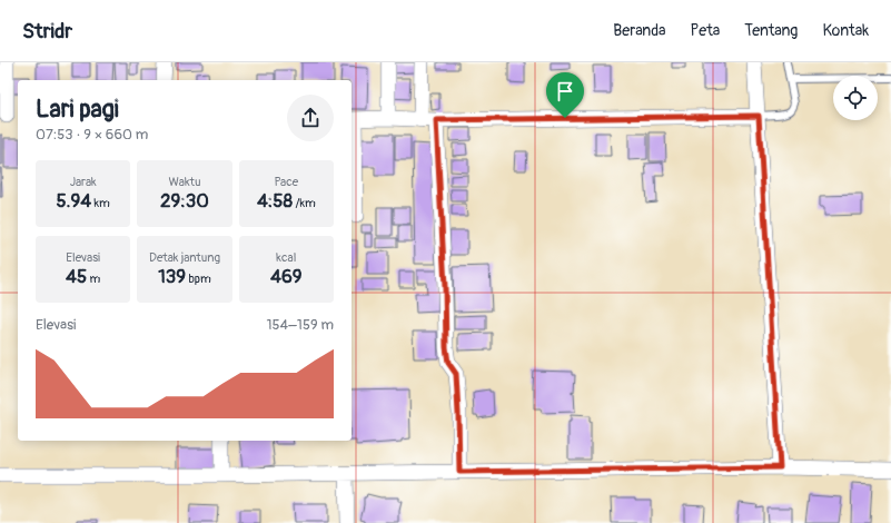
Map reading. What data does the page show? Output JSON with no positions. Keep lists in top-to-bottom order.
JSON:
{
  "page": {
    "header": "Stridr",
    "nav": [
      "Beranda",
      "Peta",
      "Tentang",
      "Kontak"
    ],
    "heading": ["Lari pagi", "07:53 · 9 × 660 m"],
    "stats": [
      ["Jarak", "5.94 km"],
      ["Waktu", "29:30"],
      ["Pace", "4:58 /km"],
      ["Elevasi", "45 m"],
      ["Detak jantung", "139 bpm"],
      ["kcal", "469"]
    ],
    "chart": ["Elevasi", "154–159 m"]
  }
}
